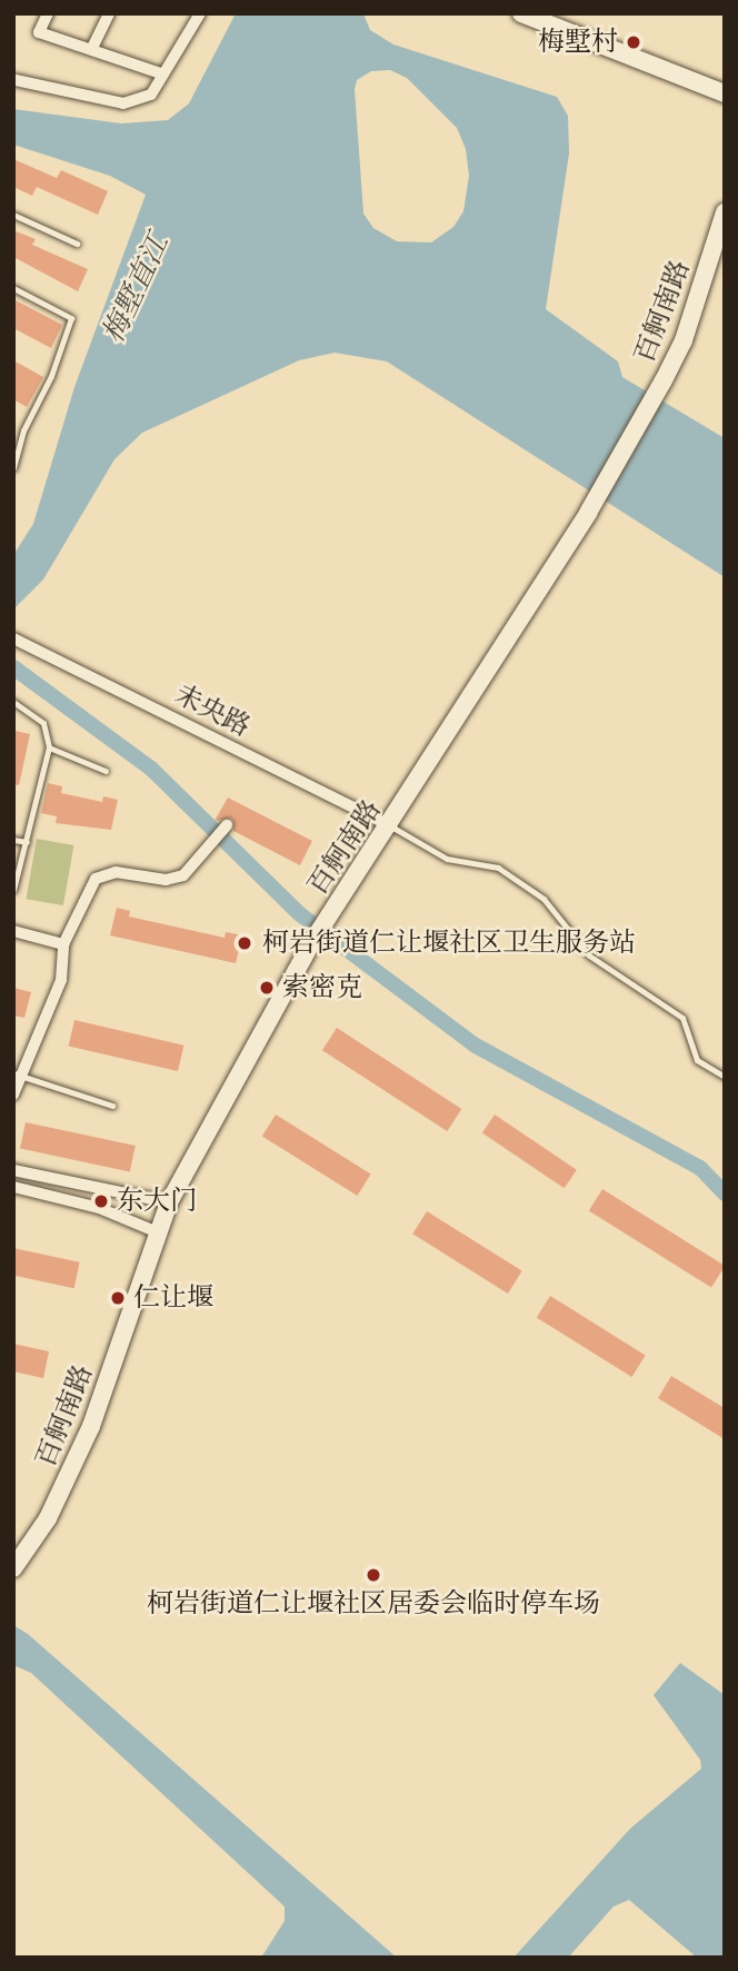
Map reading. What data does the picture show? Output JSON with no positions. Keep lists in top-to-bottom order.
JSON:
{
  "streets": {
    "street": ["百舸南路", "未央路"]
  },
  "crossings": [
    ["百舸南路", "未央路"]
  ],
  "water": ["梅墅直江"],
  "places": [
    "梅墅村",
    "柯岩街道仁让堰社区卫生服务站",
    "索密克",
    "东大门",
    "仁让堰",
    "柯岩街道仁让堰社区居委会临时停车场"
  ]
}
